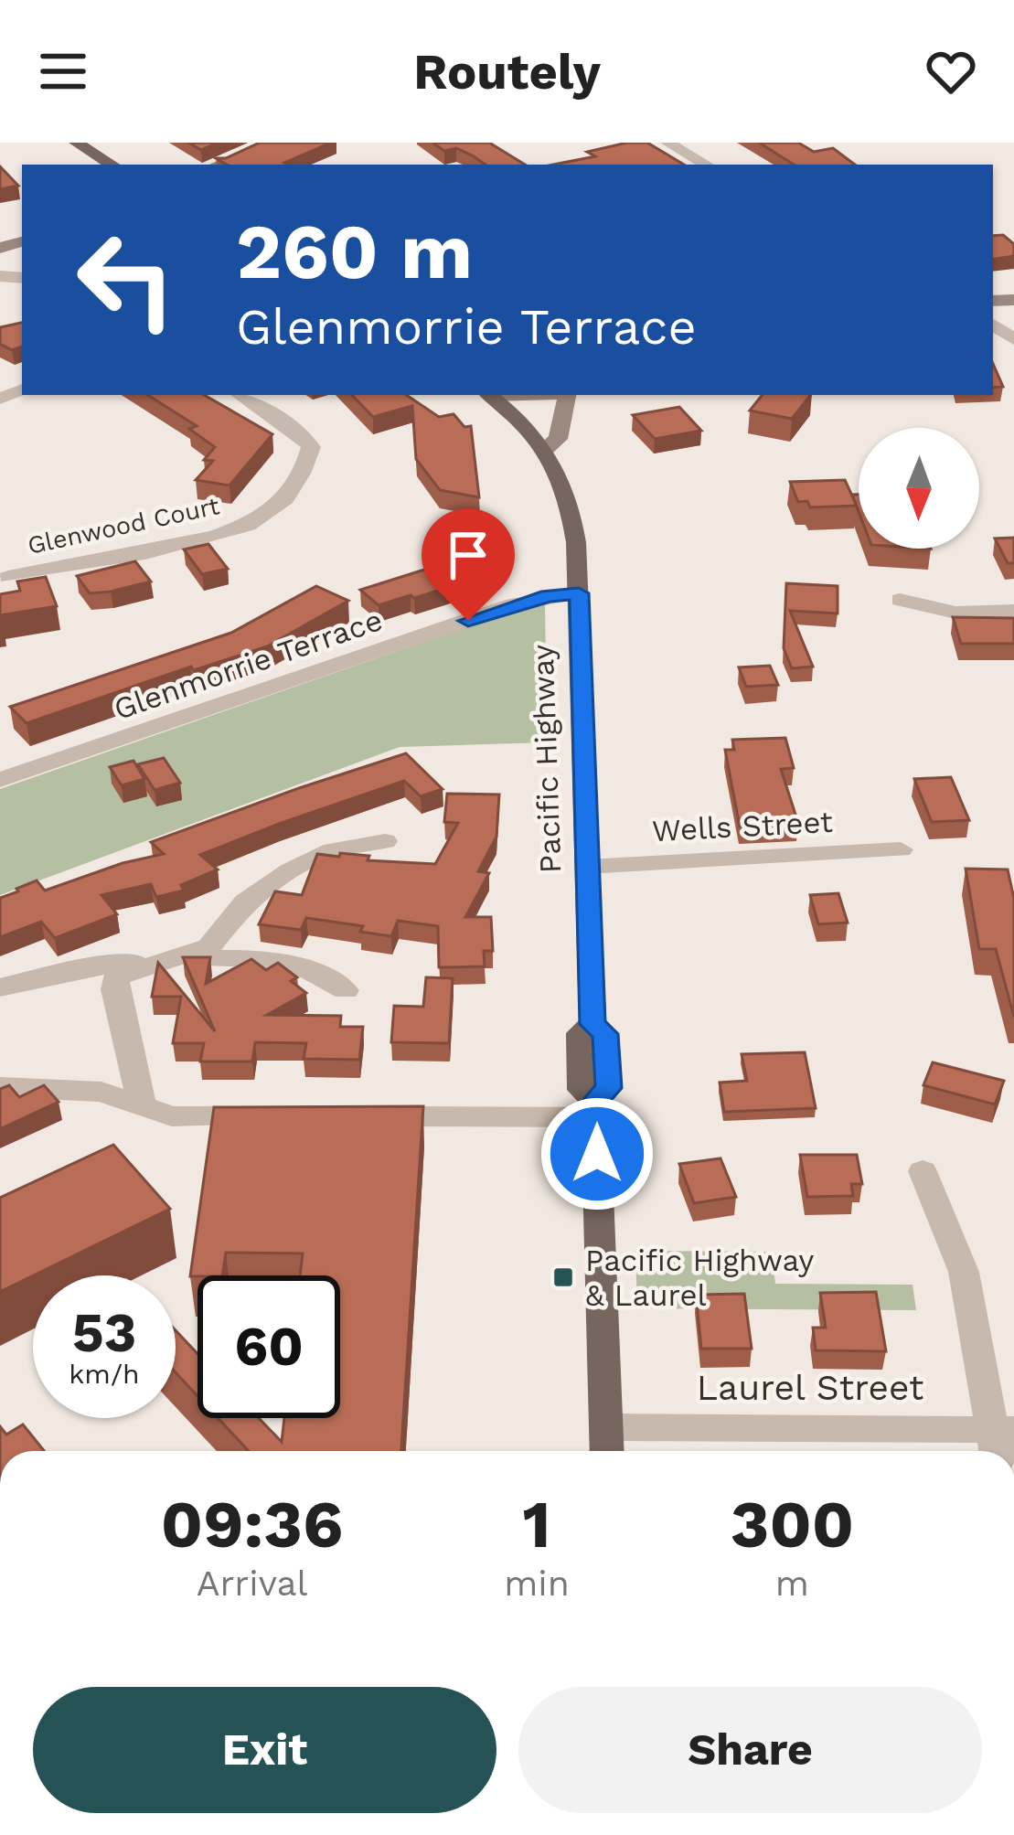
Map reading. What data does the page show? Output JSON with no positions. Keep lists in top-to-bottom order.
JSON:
{
  "streets": {
    "main road": ["Pacific Highway"],
    "street": [
      "Glenwood Court",
      "Glenmorrie Terrace",
      "Wells Street",
      "Laurel Street"
    ]
  },
  "crossings": [
    ["Glenmorrie Terrace", "Pacific Highway"],
    ["Pacific Highway", "Wells Street"],
    ["Pacific Highway", "Laurel Street"]
  ],
  "places": {
    "transit": ["Pacific Highway & Laurel"]
  },
  "north": "bottom",
  "page": {
    "header": "Routely",
    "turn": ["260 m", "Glenmorrie Terrace"],
    "speed": "53 km/h",
    "limit": "60",
    "eta": [
      "09:36",
      "Arrival",
      "1",
      "min",
      "300",
      "m"
    ],
    "buttons": ["Exit", "Share"]
  }
}
